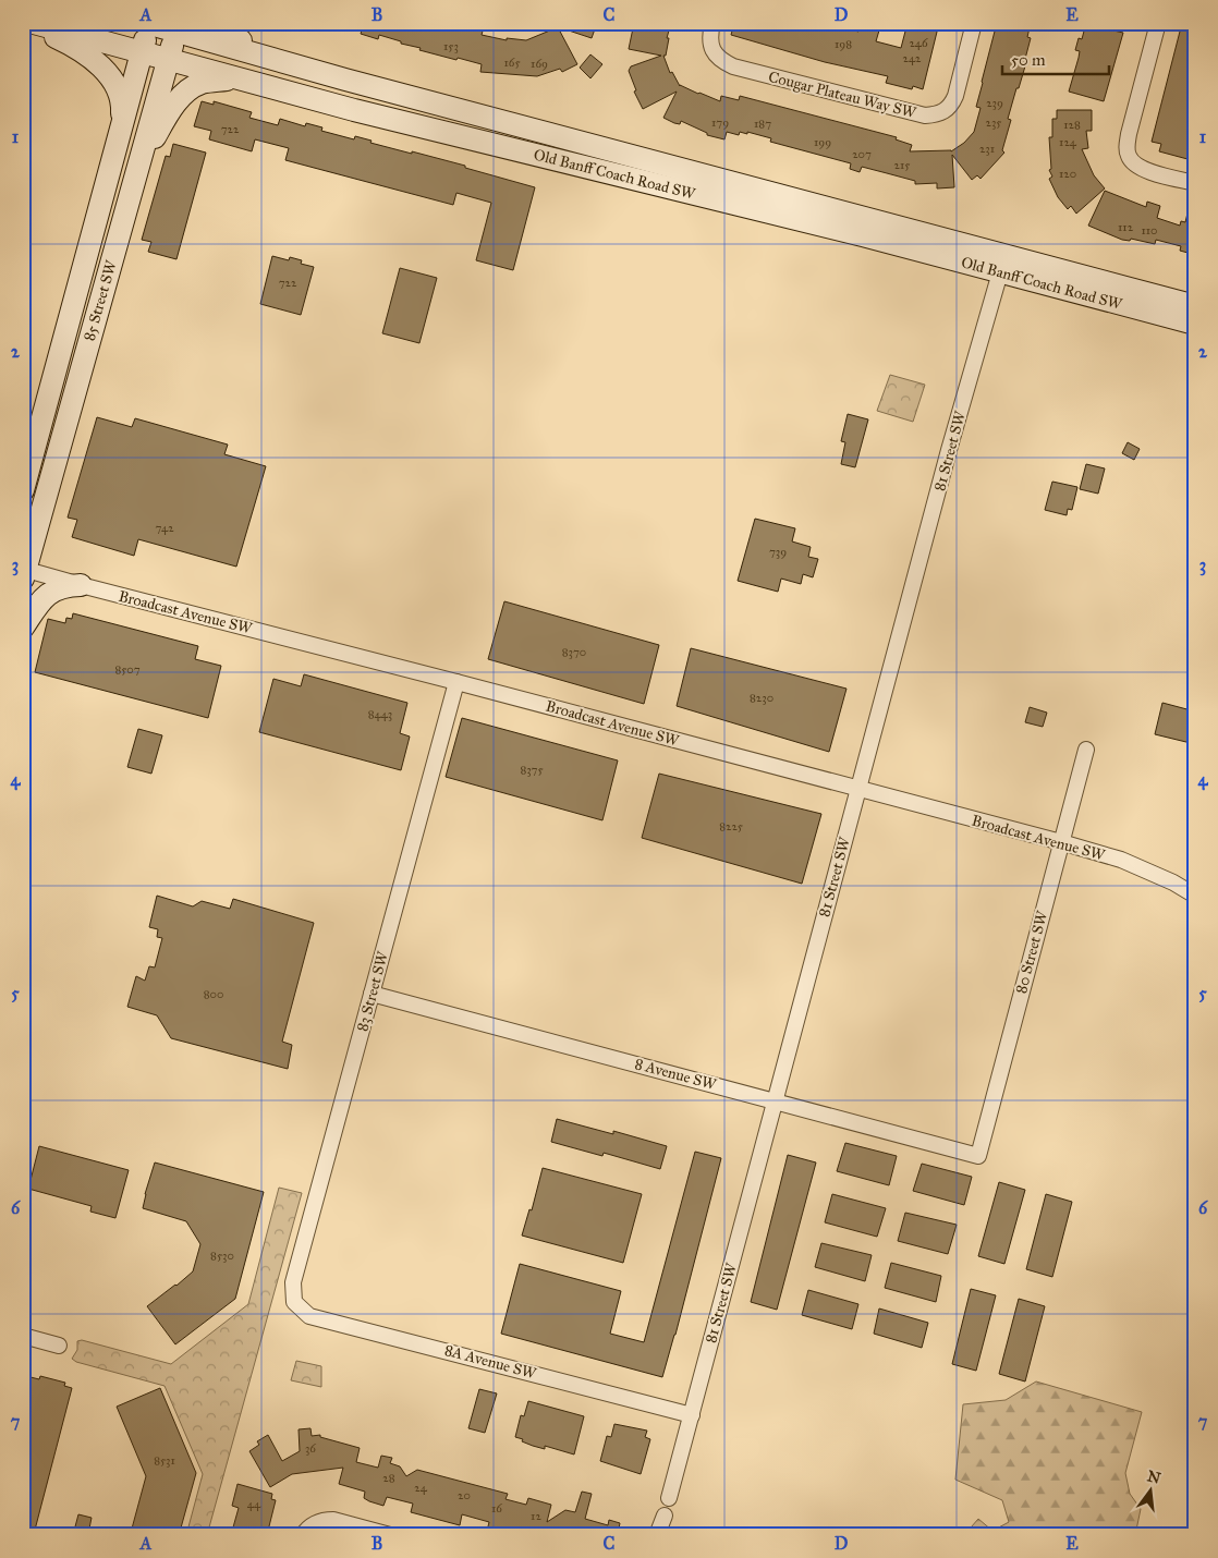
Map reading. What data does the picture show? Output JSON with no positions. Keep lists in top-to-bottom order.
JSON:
{
  "streets": {
    "main road": ["Old Banff Coach Road SW", "85 Street SW"],
    "street": [
      "Cougar Plateau Way SW",
      "81 Street SW",
      "Broadcast Avenue SW",
      "80 Street SW",
      "83 Street SW",
      "8 Avenue SW",
      "8A Avenue SW"
    ]
  },
  "crossings": [
    ["Old Banff Coach Road SW", "85 Street SW"],
    ["Old Banff Coach Road SW", "81 Street SW"],
    ["85 Street SW", "Broadcast Avenue SW"],
    ["81 Street SW", "Broadcast Avenue SW"],
    ["81 Street SW", "8 Avenue SW"],
    ["81 Street SW", "8A Avenue SW"],
    ["Broadcast Avenue SW", "80 Street SW"],
    ["Broadcast Avenue SW", "83 Street SW"],
    ["80 Street SW", "8 Avenue SW"],
    ["83 Street SW", "8 Avenue SW"],
    ["83 Street SW", "8A Avenue SW"]
  ],
  "house_numbers": [
    "246",
    "198",
    "153",
    "242",
    "165",
    "169",
    "239",
    "179",
    "235",
    "187",
    "128",
    "722",
    "199",
    "124",
    "231",
    "207",
    "215",
    "120",
    "112",
    "110",
    "722",
    "742",
    "739",
    "8370",
    "8507",
    "8230",
    "8443",
    "8375",
    "8225",
    "800",
    "8530",
    "36",
    "8531",
    "28",
    "24",
    "20",
    "44",
    "16",
    "12"
  ],
  "scale_bar": "50 m",
  "north": "top",
  "grid": {
    "columns": [
      "A",
      "B",
      "C",
      "D",
      "E"
    ],
    "rows": [
      "1",
      "2",
      "3",
      "4",
      "5",
      "6",
      "7"
    ]
  }
}
